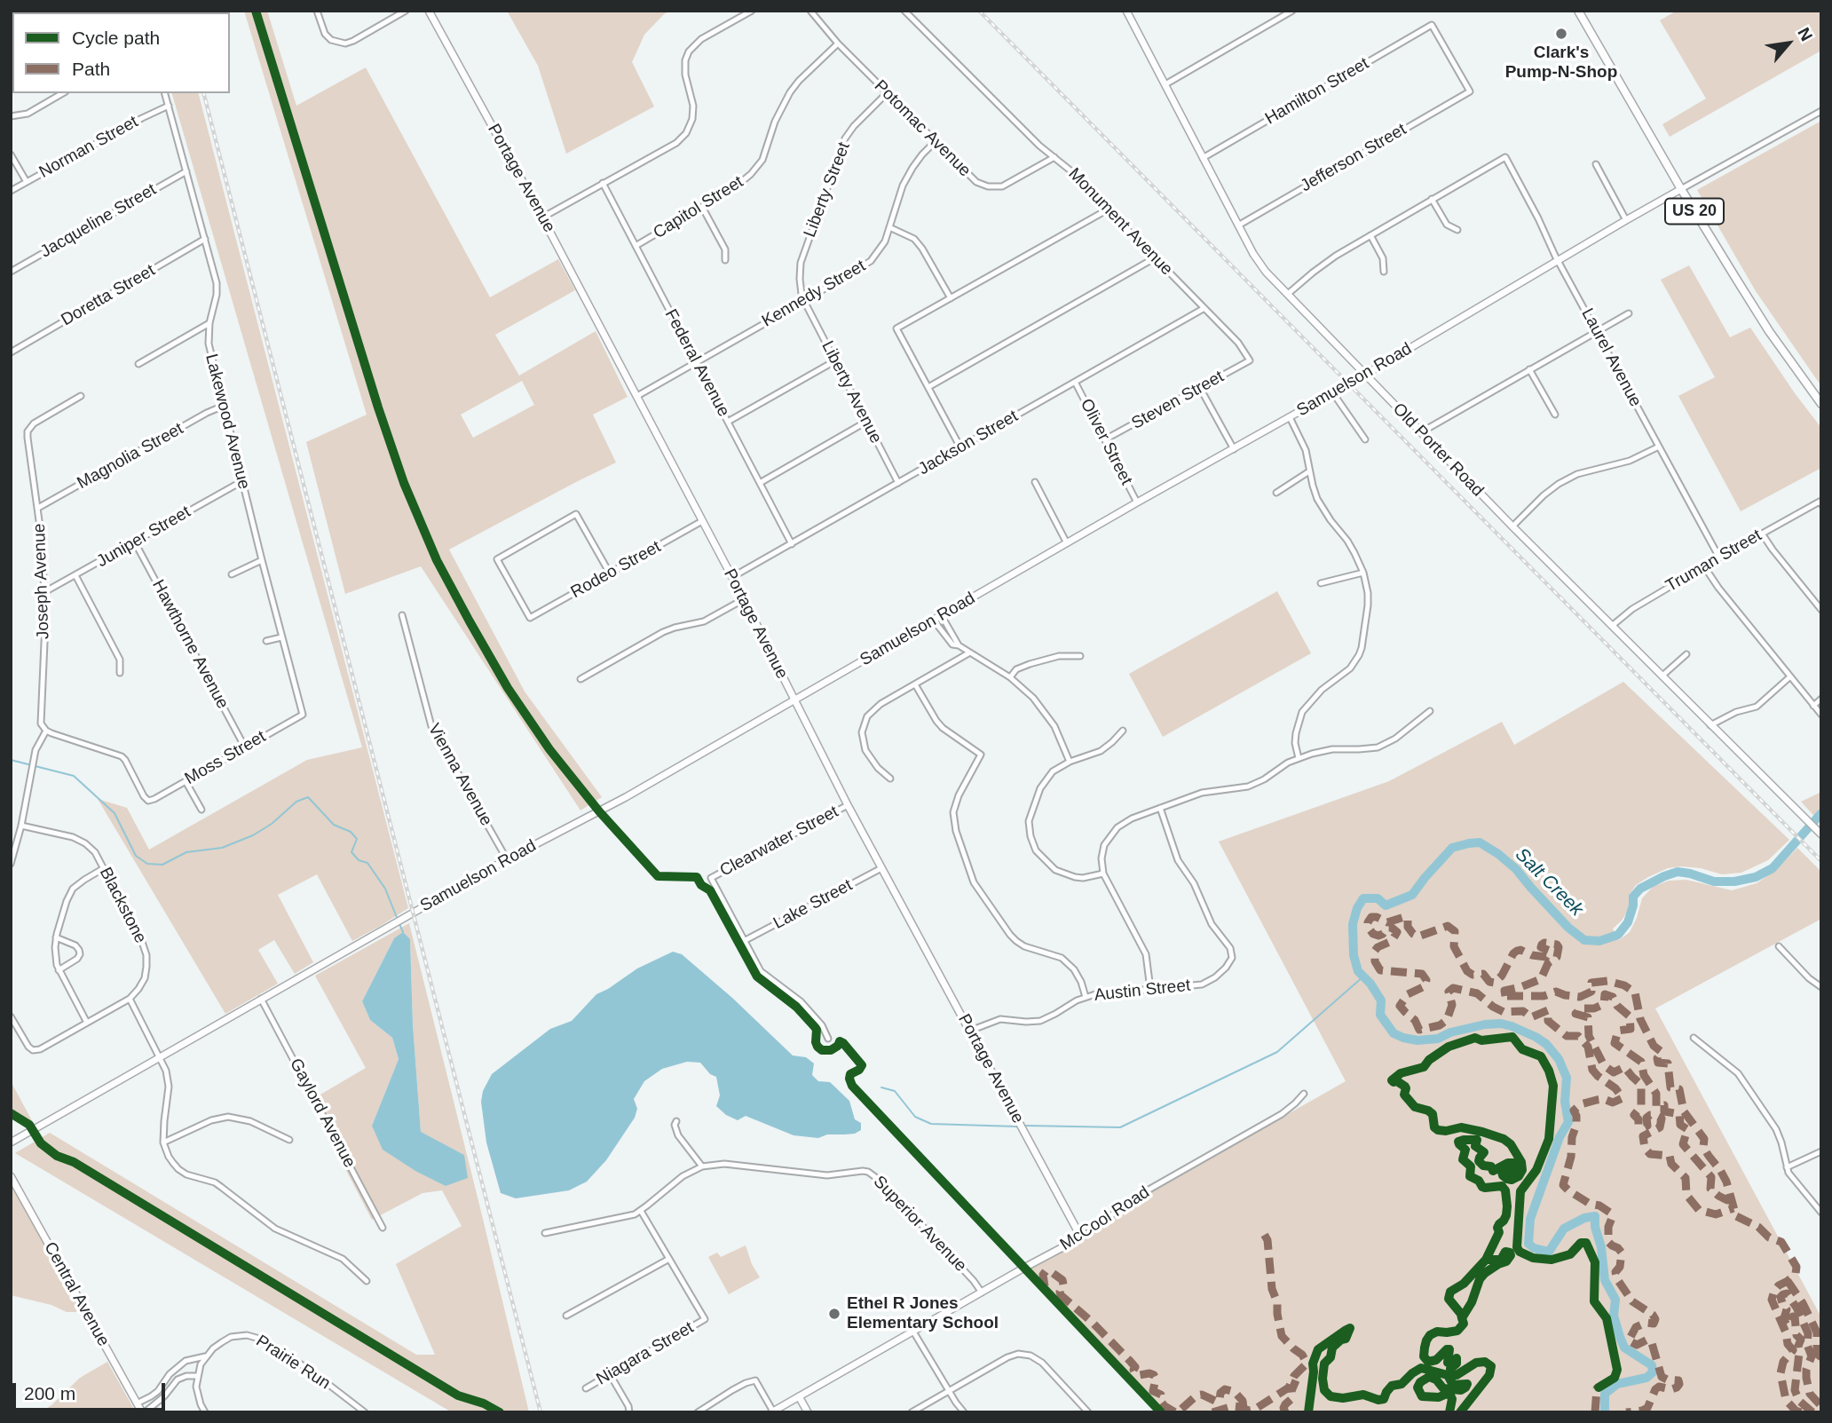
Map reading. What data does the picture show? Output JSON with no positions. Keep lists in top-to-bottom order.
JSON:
{
  "streets": {
    "main road": ["US 20"],
    "street": [
      "Hamilton Street",
      "Potomac Avenue",
      "Norman Street",
      "Jefferson Street",
      "Portage Avenue",
      "Liberty Street",
      "Capitol Street",
      "Jacqueline Street",
      "Monument Avenue",
      "Kennedy Street",
      "Doretta Street",
      "Laurel Avenue",
      "Federal Avenue",
      "Samuelson Road",
      "Liberty Avenue",
      "Steven Street",
      "Lakewood Avenue",
      "Oliver Street",
      "Jackson Street",
      "Old Porter Road",
      "Magnolia Street",
      "Juniper Street",
      "Truman Street",
      "Rodeo Street",
      "Joseph Avenue",
      "Hawthorne Avenue",
      "Moss Street",
      "Vienna Avenue",
      "Clearwater Street",
      "Lake Street",
      "Blackstone",
      "Austin Street",
      "Gaylord Avenue",
      "McCool Road",
      "Superior Avenue",
      "Central Avenue",
      "Niagara Street",
      "Prairie Run"
    ]
  },
  "crossings": [
    ["Hamilton Street", "Jefferson Street"],
    ["Hamilton Street", "Old Porter Road"],
    ["Potomac Avenue", "Liberty Street"],
    ["Potomac Avenue", "Capitol Street"],
    ["Potomac Avenue", "Monument Avenue"],
    ["Potomac Avenue", "Kennedy Street"],
    ["Norman Street", "Lakewood Avenue"],
    ["Jefferson Street", "Old Porter Road"],
    ["Portage Avenue", "Kennedy Street"],
    ["Portage Avenue", "Samuelson Road"],
    ["Portage Avenue", "Jackson Street"],
    ["Portage Avenue", "Rodeo Street"],
    ["Portage Avenue", "Clearwater Street"],
    ["Portage Avenue", "Lake Street"],
    ["Portage Avenue", "Austin Street"],
    ["Portage Avenue", "McCool Road"],
    ["Liberty Street", "Kennedy Street"],
    ["Liberty Street", "Liberty Avenue"],
    ["Capitol Street", "Federal Avenue"],
    ["US 20", "Samuelson Road"],
    ["Jacqueline Street", "Lakewood Avenue"],
    ["Monument Avenue", "Steven Street"],
    ["Monument Avenue", "Jackson Street"],
    ["Kennedy Street", "Federal Avenue"],
    ["Kennedy Street", "Liberty Avenue"],
    ["Doretta Street", "Lakewood Avenue"],
    ["Laurel Avenue", "Samuelson Road"],
    ["Laurel Avenue", "Truman Street"],
    ["Federal Avenue", "Jackson Street"],
    ["Samuelson Road", "Oliver Street"],
    ["Samuelson Road", "Old Porter Road"],
    ["Samuelson Road", "Vienna Avenue"],
    ["Samuelson Road", "Gaylord Avenue"],
    ["Liberty Avenue", "Jackson Street"],
    ["Steven Street", "Oliver Street"],
    ["Lakewood Avenue", "Magnolia Street"],
    ["Lakewood Avenue", "Juniper Street"],
    ["Lakewood Avenue", "Moss Street"],
    ["Oliver Street", "Jackson Street"],
    ["Old Porter Road", "Truman Street"],
    ["Magnolia Street", "Joseph Avenue"],
    ["Juniper Street", "Joseph Avenue"],
    ["Juniper Street", "Hawthorne Avenue"],
    ["Joseph Avenue", "Moss Street"],
    ["Hawthorne Avenue", "Moss Street"],
    ["Clearwater Street", "Lake Street"],
    ["McCool Road", "Superior Avenue"]
  ],
  "water": ["Salt Creek"],
  "places": ["Clark's Pump-N-Shop", "Ethel R Jones Elementary School"],
  "legend": ["Cycle path", "Path"],
  "scale_bar": "200 m",
  "north": "top right"
}
